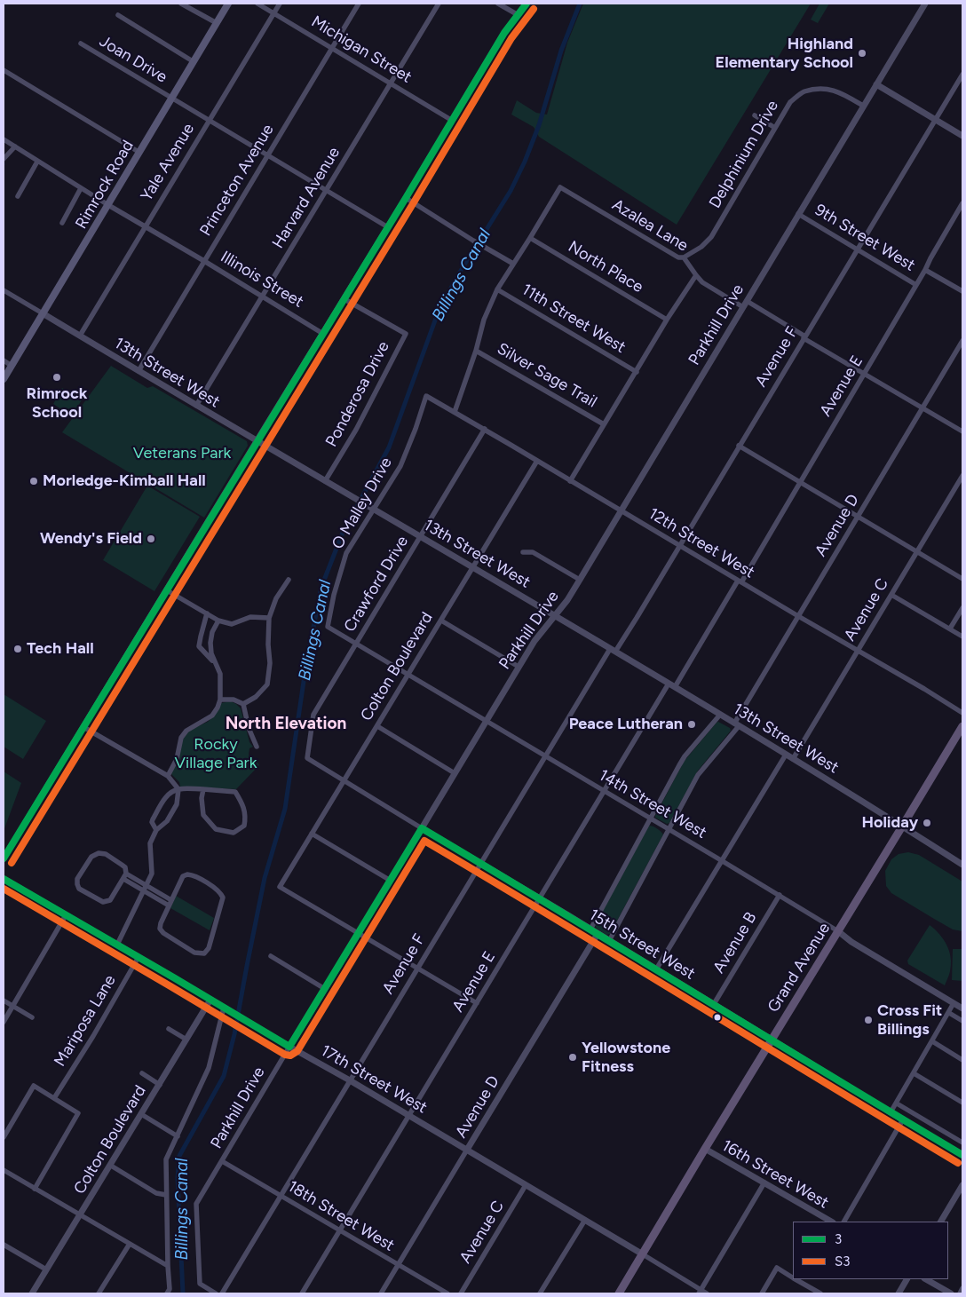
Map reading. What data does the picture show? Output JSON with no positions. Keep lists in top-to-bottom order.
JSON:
{
  "streets": {
    "main road": ["Rimrock Road", "Grand Avenue"],
    "street": [
      "Michigan Street",
      "Joan Drive",
      "Delphinium Drive",
      "Yale Avenue",
      "Princeton Avenue",
      "Harvard Avenue",
      "Azalea Lane",
      "9th Street West",
      "North Place",
      "Illinois Street",
      "11th Street West",
      "Parkhill Drive",
      "Avenue F",
      "13th Street West",
      "Silver Sage Trail",
      "Avenue E",
      "Ponderosa Drive",
      "O Malley Drive",
      "Avenue D",
      "12th Street West",
      "Crawford Drive",
      "Avenue C",
      "Colton Boulevard",
      "14th Street West",
      "Avenue B",
      "15th Street West",
      "Mariposa Lane",
      "17th Street West",
      "16th Street West",
      "18th Street West"
    ]
  },
  "crossings": [
    ["Michigan Street", "Yale Avenue"],
    ["Michigan Street", "Princeton Avenue"],
    ["Michigan Street", "Harvard Avenue"],
    ["Joan Drive", "Yale Avenue"],
    ["Joan Drive", "Princeton Avenue"],
    ["Joan Drive", "Rimrock Road"],
    ["Joan Drive", "Harvard Avenue"],
    ["Delphinium Drive", "Azalea Lane"],
    ["Delphinium Drive", "Parkhill Drive"],
    ["Yale Avenue", "Illinois Street"],
    ["Yale Avenue", "13th Street West"],
    ["Princeton Avenue", "Illinois Street"],
    ["Princeton Avenue", "13th Street West"],
    ["Rimrock Road", "Illinois Street"],
    ["Rimrock Road", "13th Street West"],
    ["Harvard Avenue", "Illinois Street"],
    ["Harvard Avenue", "13th Street West"],
    ["Azalea Lane", "North Place"],
    ["Azalea Lane", "Parkhill Drive"],
    ["Azalea Lane", "Avenue F"],
    ["Azalea Lane", "Avenue E"],
    ["Azalea Lane", "Avenue D"],
    ["9th Street West", "Parkhill Drive"],
    ["9th Street West", "Avenue F"],
    ["9th Street West", "Avenue E"],
    ["Parkhill Drive", "13th Street West"],
    ["Parkhill Drive", "12th Street West"],
    ["Parkhill Drive", "Colton Boulevard"],
    ["Parkhill Drive", "14th Street West"],
    ["Parkhill Drive", "15th Street West"],
    ["Parkhill Drive", "17th Street West"],
    ["Parkhill Drive", "18th Street West"],
    ["Avenue F", "13th Street West"],
    ["Avenue F", "12th Street West"],
    ["Avenue F", "14th Street West"],
    ["Avenue F", "15th Street West"],
    ["Avenue F", "17th Street West"],
    ["Avenue F", "18th Street West"],
    ["13th Street West", "Avenue E"],
    ["13th Street West", "Ponderosa Drive"],
    ["13th Street West", "O Malley Drive"],
    ["13th Street West", "Avenue D"],
    ["13th Street West", "Crawford Drive"],
    ["13th Street West", "Avenue C"],
    ["13th Street West", "Colton Boulevard"],
    ["13th Street West", "Grand Avenue"],
    ["Avenue E", "12th Street West"],
    ["Avenue E", "14th Street West"],
    ["Avenue E", "15th Street West"],
    ["Avenue E", "17th Street West"],
    ["Avenue E", "18th Street West"],
    ["O Malley Drive", "12th Street West"],
    ["O Malley Drive", "14th Street West"],
    ["Avenue D", "12th Street West"],
    ["Avenue D", "14th Street West"],
    ["Avenue D", "15th Street West"],
    ["Avenue D", "17th Street West"],
    ["Avenue D", "18th Street West"],
    ["12th Street West", "Crawford Drive"],
    ["12th Street West", "Avenue C"],
    ["12th Street West", "Colton Boulevard"],
    ["Crawford Drive", "14th Street West"],
    ["Crawford Drive", "15th Street West"],
    ["Avenue C", "17th Street West"],
    ["Colton Boulevard", "14th Street West"],
    ["Colton Boulevard", "15th Street West"],
    ["Colton Boulevard", "17th Street West"],
    ["14th Street West", "Avenue B"],
    ["14th Street West", "Grand Avenue"],
    ["Avenue B", "15th Street West"],
    ["15th Street West", "Grand Avenue"],
    ["Grand Avenue", "17th Street West"],
    ["Grand Avenue", "16th Street West"],
    ["Mariposa Lane", "17th Street West"]
  ],
  "districts": ["North Elevation"],
  "water": ["Billings Canal"],
  "parks": ["Veterans Park", "Rocky Village Park"],
  "places": [
    "Highland Elementary School",
    "Rimrock School",
    "Morledge-Kimball Hall",
    "Wendy's Field",
    "Tech Hall",
    "Peace Lutheran",
    "Holiday",
    "Cross Fit Billings",
    "Yellowstone Fitness"
  ],
  "lines": ["transit line 3", "transit line S3"],
  "legend": ["3", "S3"]
}
